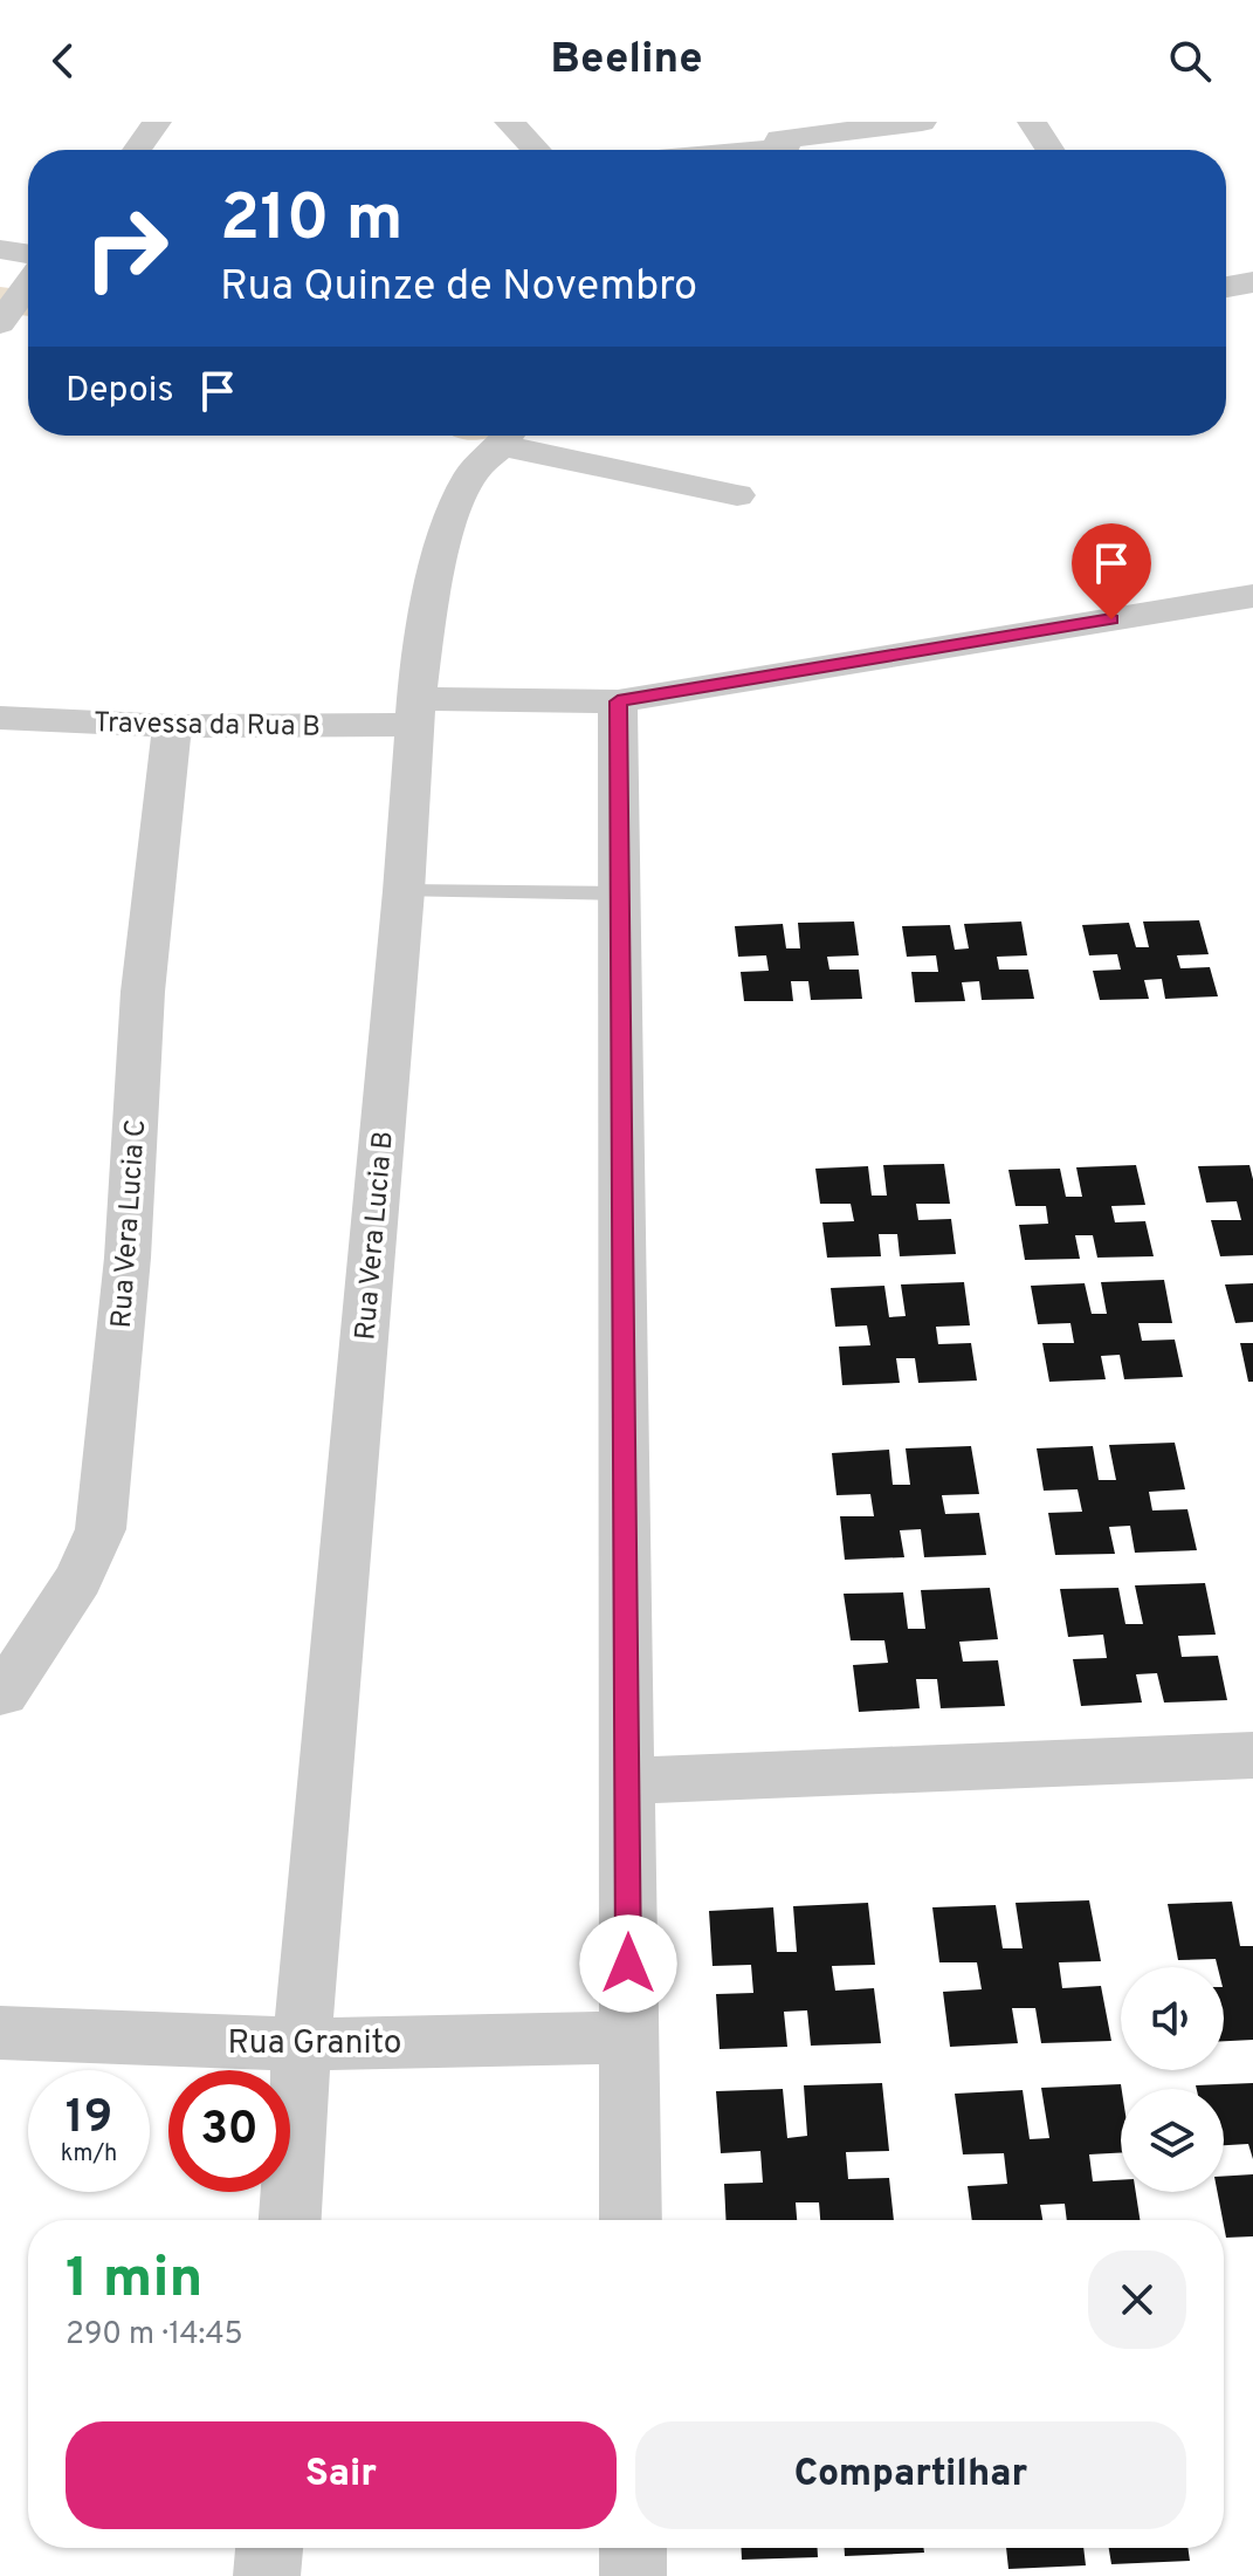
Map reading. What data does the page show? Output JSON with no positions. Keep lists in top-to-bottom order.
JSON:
{
  "streets": {
    "street": [
      "Travessa da Rua B",
      "Rua Vera Lucia C",
      "Rua Vera Lucia B",
      "Rua Granito"
    ]
  },
  "crossings": [
    ["Travessa da Rua B", "Rua Vera Lucia C"],
    ["Travessa da Rua B", "Rua Vera Lucia B"],
    ["Rua Vera Lucia B", "Rua Granito"]
  ],
  "page": {
    "header": "Beeline",
    "turn": ["210 m", "Rua Quinze de Novembro"],
    "then": "Depois",
    "speed": "19 km/h",
    "limit": "30",
    "heading": ["1 min", "290 m · 14:45"],
    "buttons": ["Sair", "Compartilhar"]
  }
}
